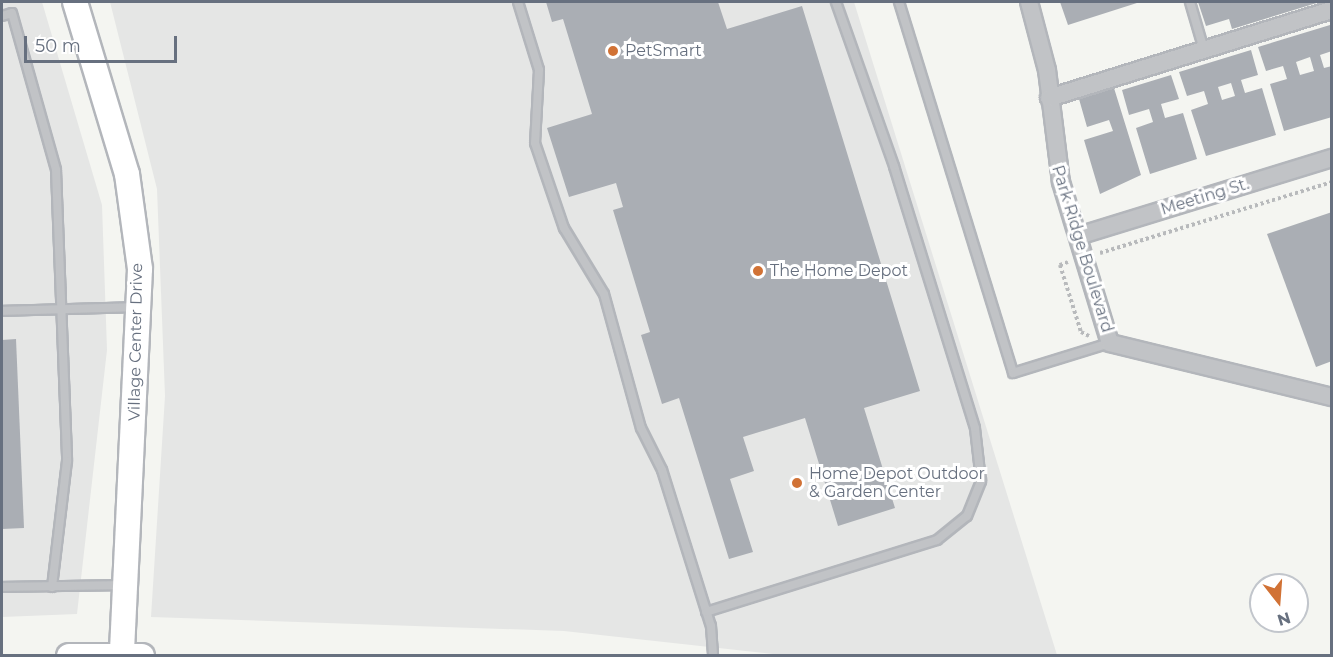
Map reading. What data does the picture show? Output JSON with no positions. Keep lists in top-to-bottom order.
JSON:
{
  "streets": {
    "street": ["Meeting St.", "Park Ridge Boulevard", "Village Center Drive"]
  },
  "crossings": [
    ["Meeting St.", "Park Ridge Boulevard"]
  ],
  "places": ["PetSmart", "The Home Depot", "Home Depot Outdoor & Garden Center"],
  "scale_bar": "50 m",
  "north": "bottom"
}
